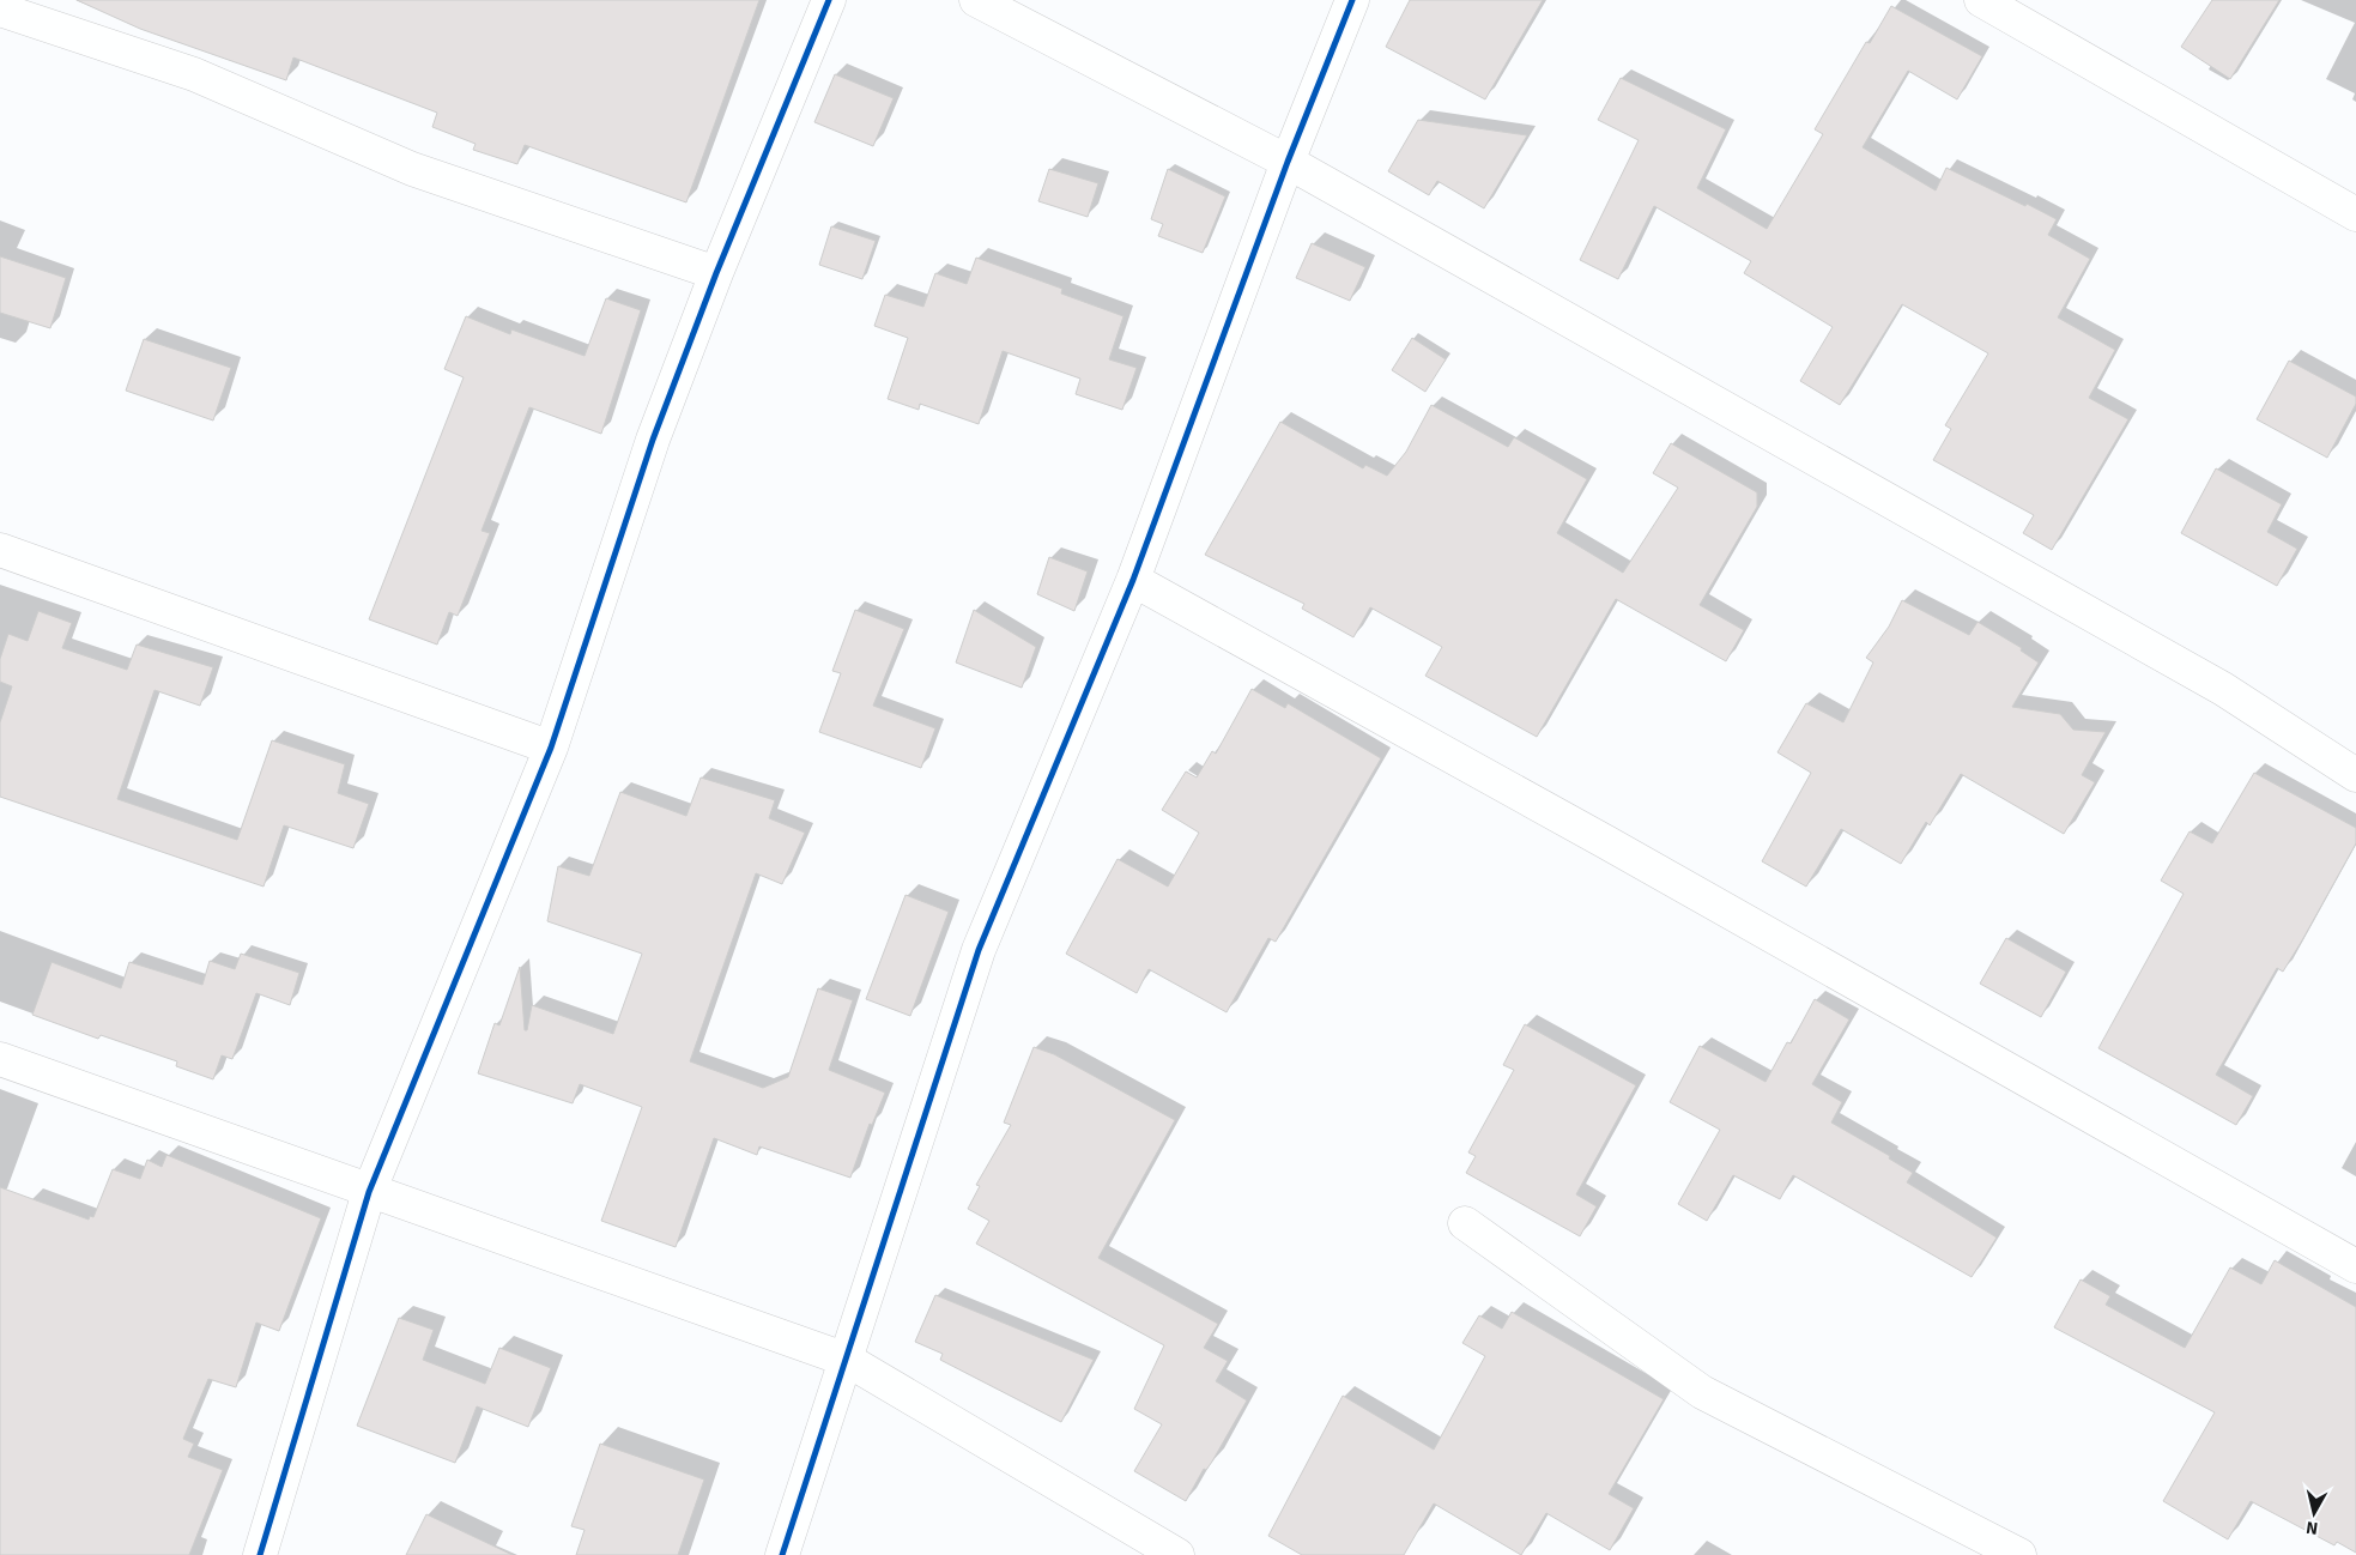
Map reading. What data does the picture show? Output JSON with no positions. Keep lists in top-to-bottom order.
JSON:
{
  "north": "bottom"
}
